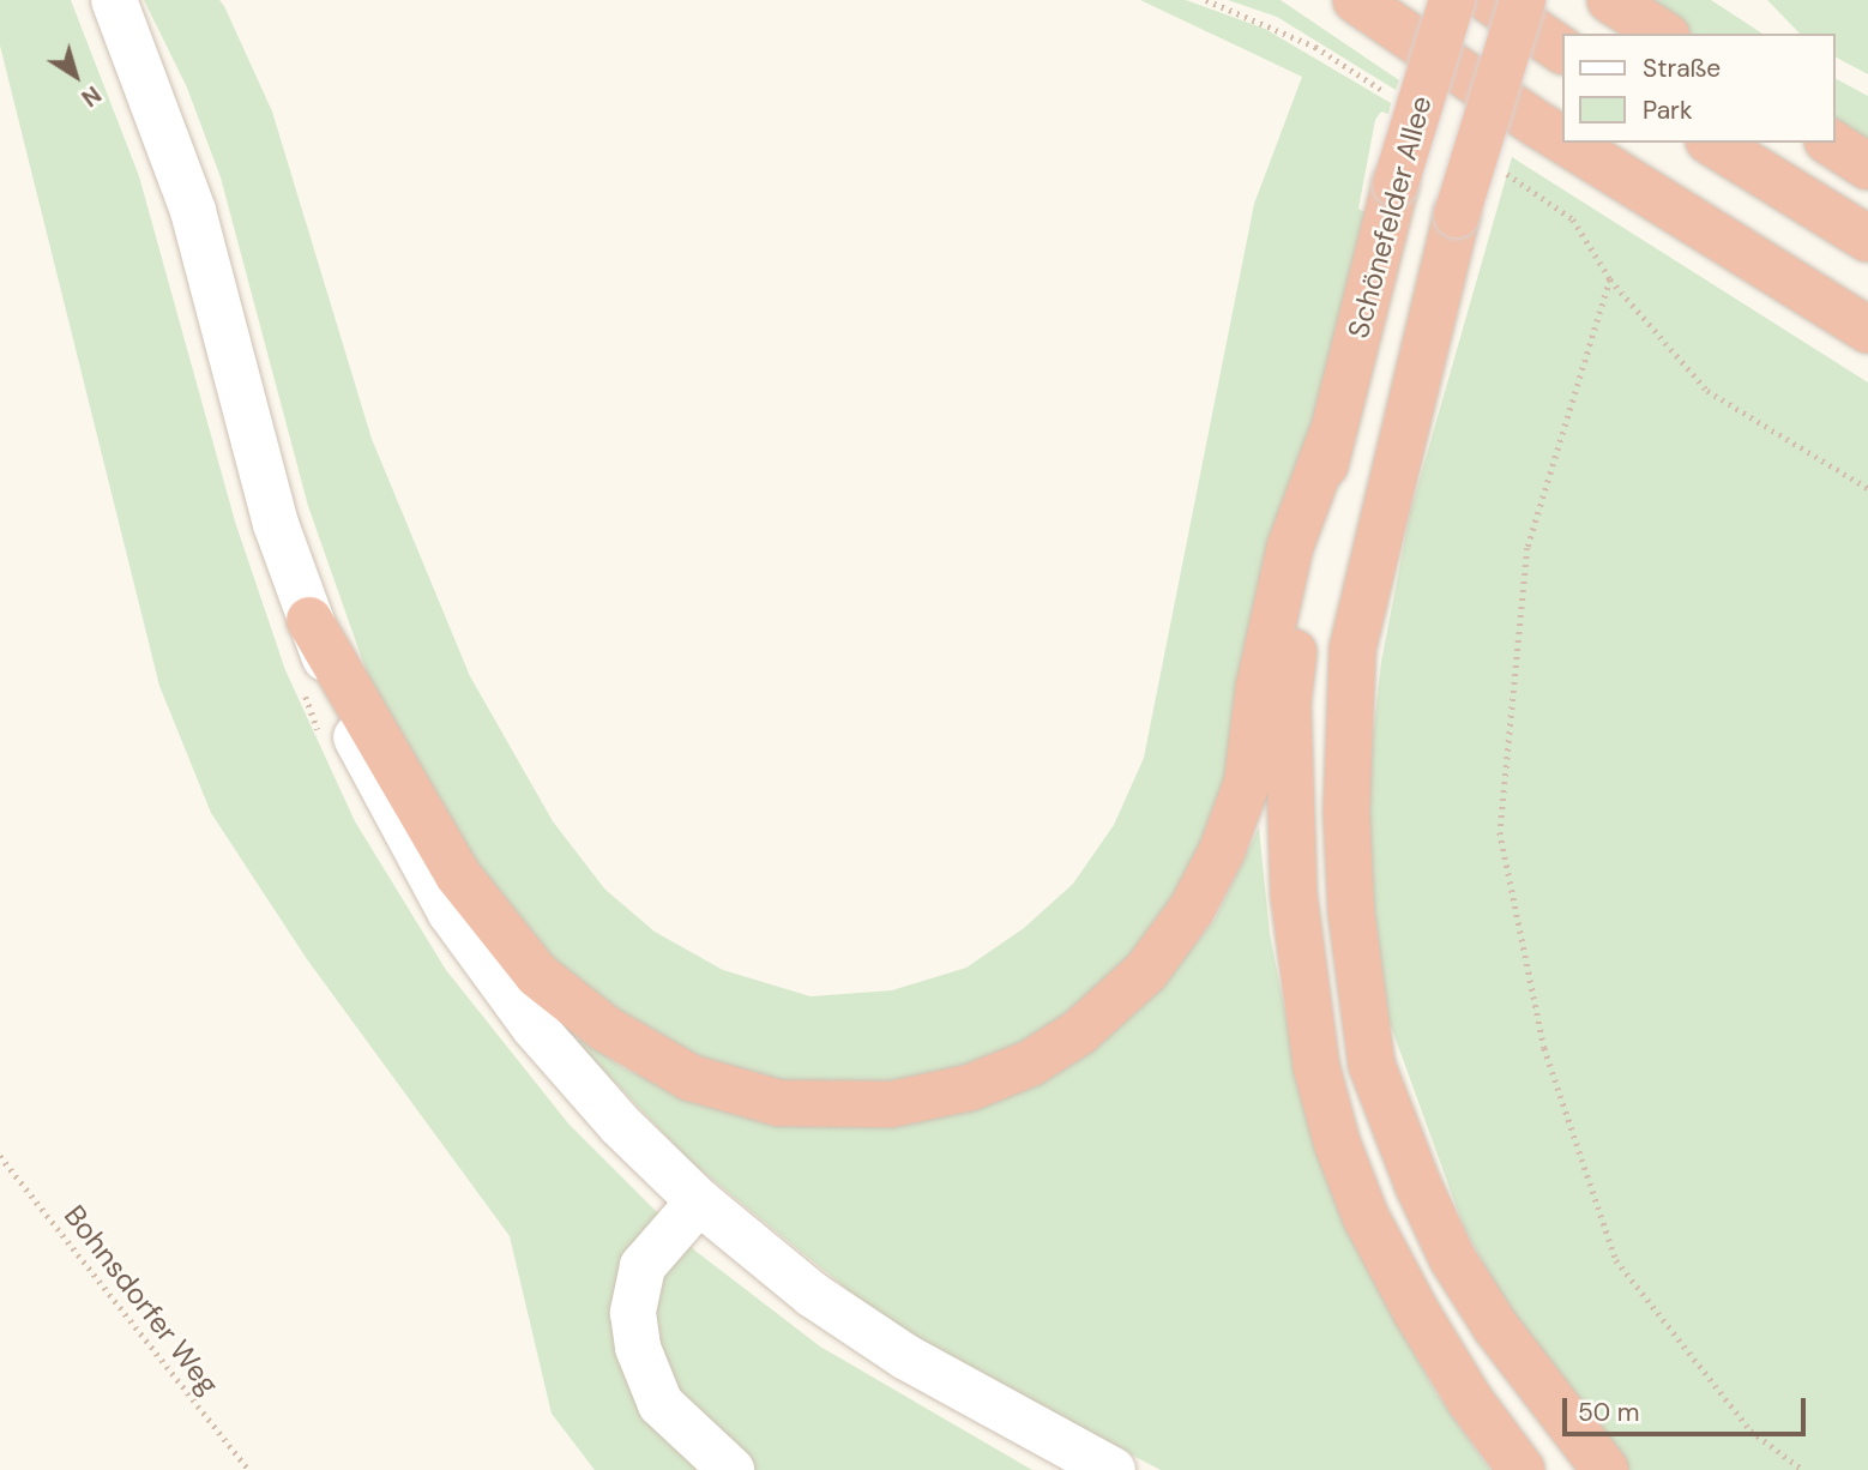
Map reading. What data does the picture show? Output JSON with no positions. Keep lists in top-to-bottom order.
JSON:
{
  "streets": {
    "highway": ["Schönefelder Allee"],
    "path": ["Bohnsdorfer Weg"]
  },
  "legend": ["Straße", "Park"],
  "scale_bar": "50 m",
  "north": "bottom right"
}
